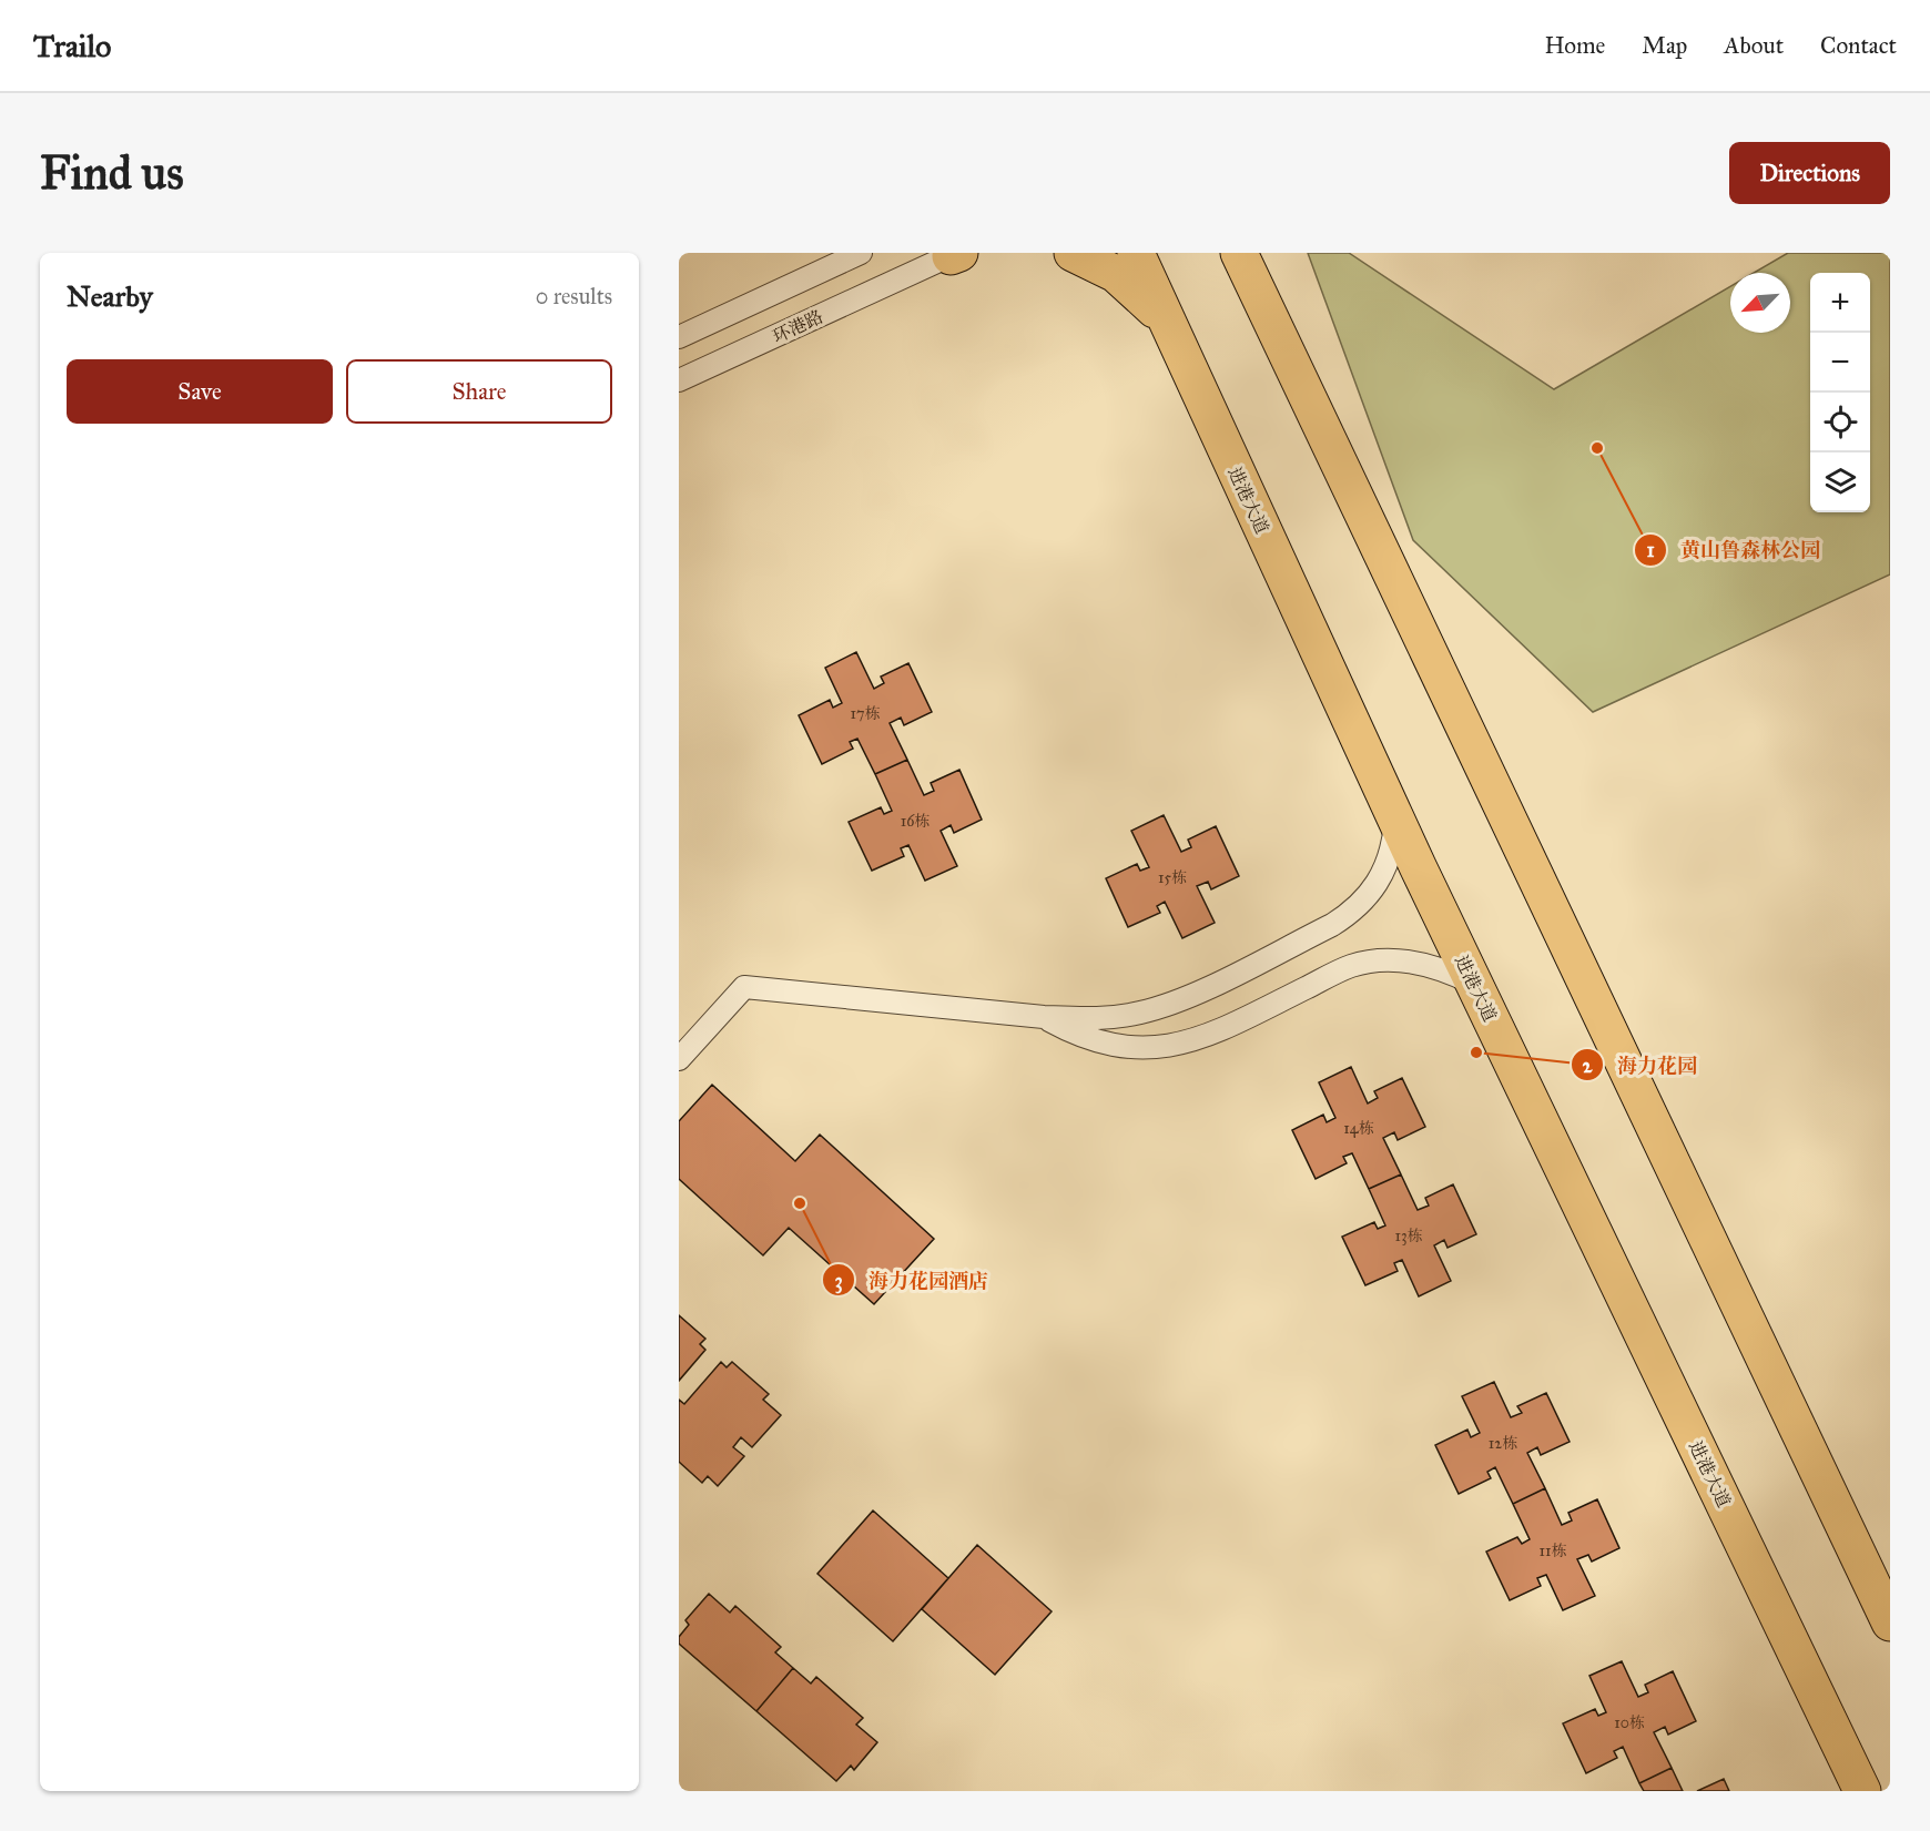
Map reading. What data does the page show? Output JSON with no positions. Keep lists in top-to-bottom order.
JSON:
{
  "streets": {
    "highway": ["进港大道"],
    "street": ["环港路"]
  },
  "places": ["黄山鲁森林公园", "海力花园", "海力花园酒店"],
  "house_numbers": [
    "17栋",
    "16栋",
    "15栋",
    "14栋",
    "13栋",
    "12栋",
    "11栋",
    "10栋"
  ],
  "north": "bottom left",
  "page": {
    "header": "Trailo",
    "nav": [
      "Home",
      "Map",
      "About",
      "Contact"
    ],
    "buttons": [
      "Directions",
      ["Save", "Share"]
    ],
    "title": "Find us",
    "heading": ["Nearby", "0 results"],
    "map_buttons": ["+", "−"]
  }
}
